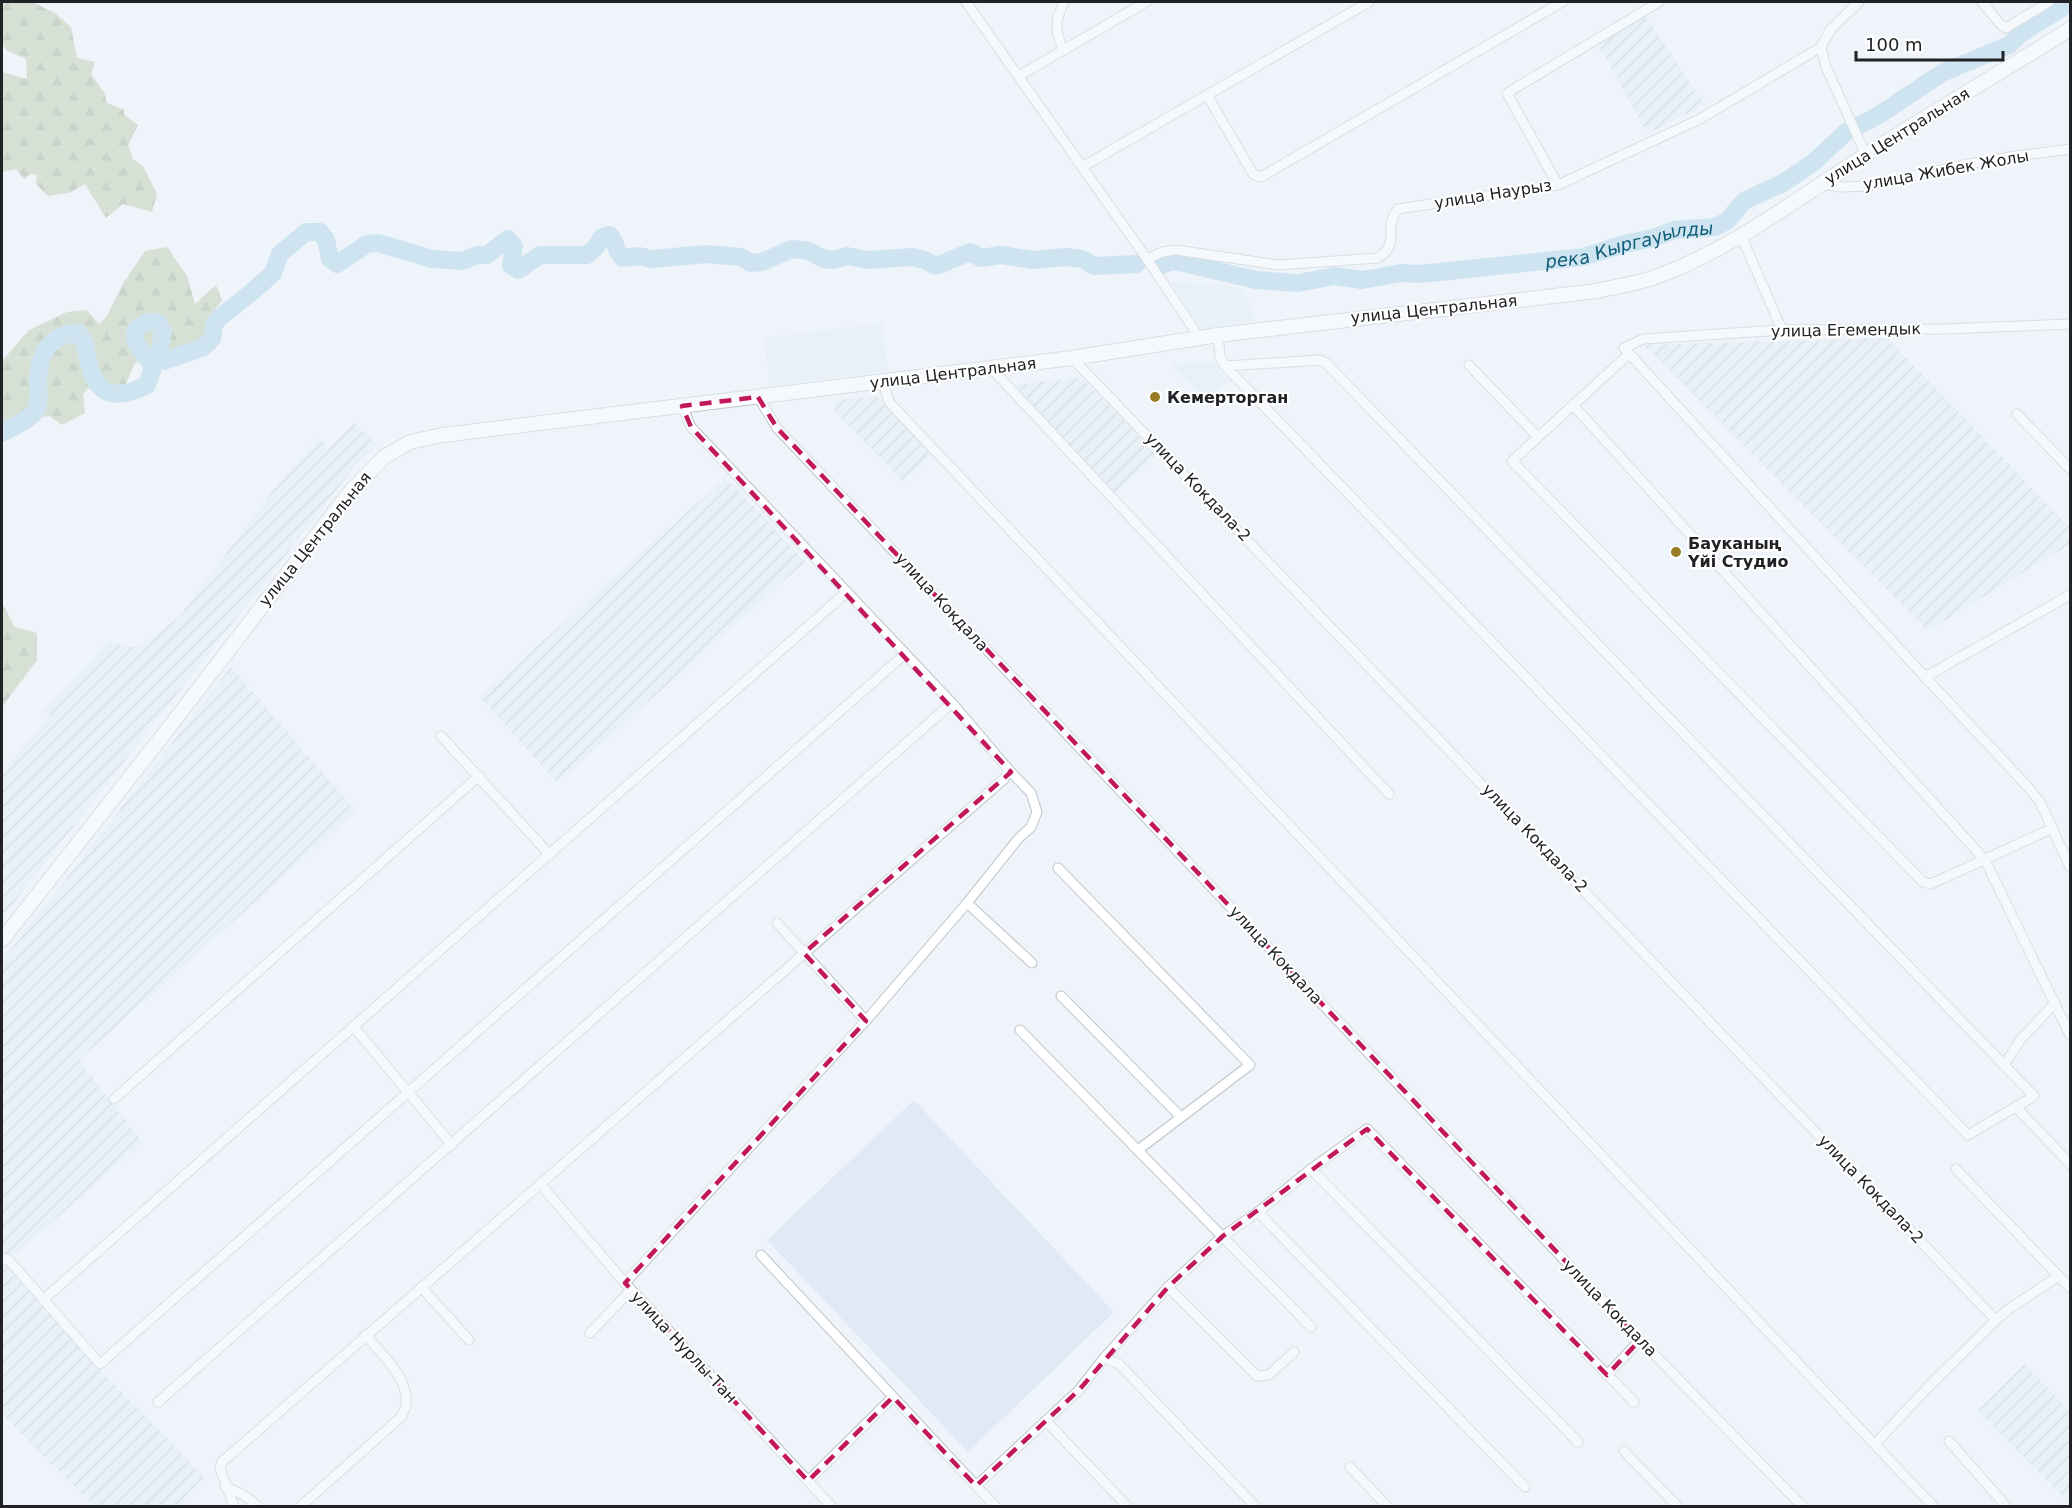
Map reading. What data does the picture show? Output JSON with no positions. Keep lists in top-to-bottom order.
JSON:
{
  "streets": {
    "main road": ["улица Центральная"],
    "street": [
      "улица Жибек Жолы",
      "улица Наурыз",
      "улица Егемендык",
      "улица Кокдала-2",
      "улица Кокдала",
      "улица Нурлы-Тан"
    ]
  },
  "crossings": [
    ["улица Центральная", "улица Жибек Жолы"],
    ["улица Центральная", "улица Кокдала-2"],
    ["улица Центральная", "улица Кокдала"]
  ],
  "water": ["река Кыргауылды"],
  "places": ["Кемерторган", "Бауканың Үйі Студио"],
  "scale_bar": "100 m"
}
